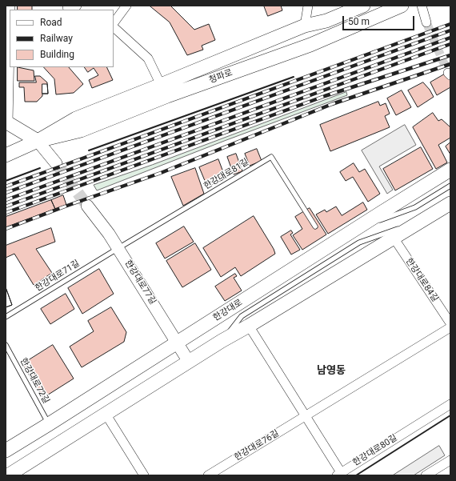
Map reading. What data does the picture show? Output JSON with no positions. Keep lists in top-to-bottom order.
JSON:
{
  "streets": {
    "main road": ["청파로", "한강대로77길", "한강대로"],
    "street": ["한강대로84길", "한강대로76길", "한강대로80길"],
    "lane": ["한강대로81길", "한강대로71길", "한강대로72길"]
  },
  "crossings": [
    ["한강대로81길", "한강대로71길"],
    ["한강대로81길", "한강대로77길"],
    ["한강대로71길", "한강대로77길"],
    ["한강대로77길", "한강대로"],
    ["한강대로", "한강대로72길"],
    ["한강대로76길", "한강대로80길"]
  ],
  "districts": ["남영동"],
  "legend": ["Road", "Railway", "Building"],
  "scale_bar": "50 m"
}
